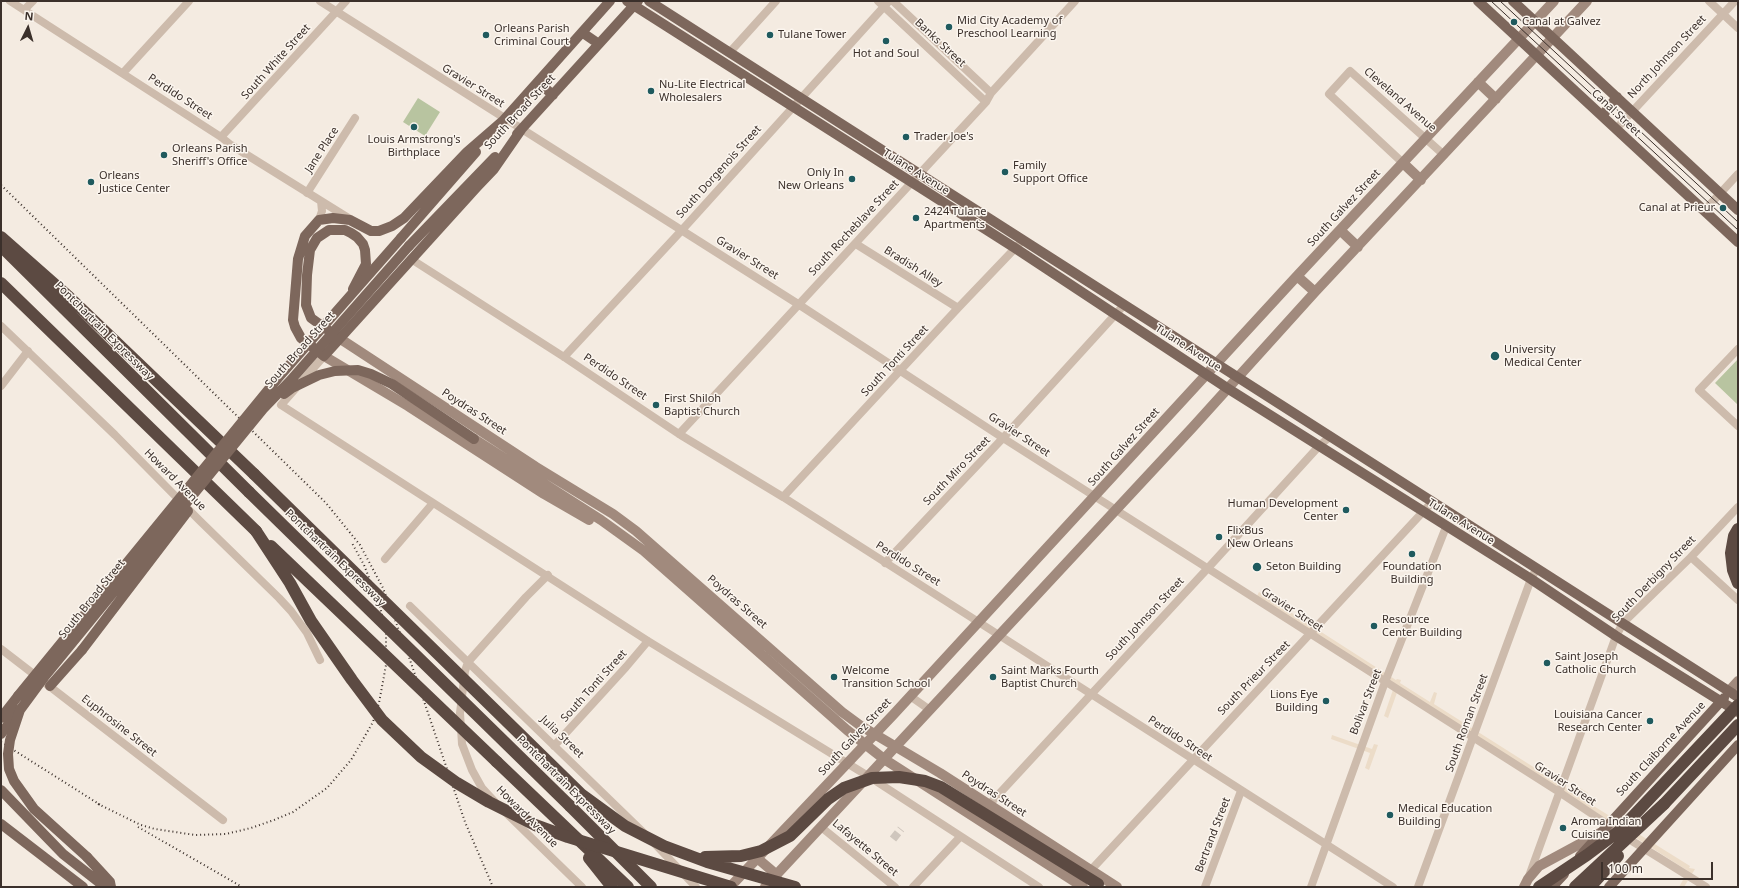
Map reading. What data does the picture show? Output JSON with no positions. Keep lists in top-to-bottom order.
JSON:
{
  "streets": {
    "highway": ["Pontchartrain Expressway"],
    "main road": [
      "South Broad Street",
      "Canal Street",
      "Tulane Avenue",
      "South Claiborne Avenue"
    ],
    "street": [
      "Banks Street",
      "North Johnson Street",
      "South White Street",
      "Gravier Street",
      "Perdido Street",
      "Cleveland Avenue",
      "Jane Place",
      "South Dorgenois Street",
      "South Galvez Street",
      "South Rocheblave Street",
      "Bradish Alley",
      "South Tonti Street",
      "Poydras Street",
      "South Miro Street",
      "Howard Avenue",
      "South Derbigny Street",
      "South Johnson Street",
      "South Prieur Street",
      "Bolivar Street",
      "South Roman Street",
      "Euphrosine Street",
      "Julia Street",
      "Bertrand Street",
      "Lafayette Street"
    ]
  },
  "crossings": [
    ["Banks Street", "South Dorgenois Street"],
    ["Banks Street", "South Rocheblave Street"],
    ["North Johnson Street", "Canal Street"],
    ["South White Street", "Gravier Street"],
    ["South White Street", "Perdido Street"],
    ["Gravier Street", "South Broad Street"],
    ["Gravier Street", "South Dorgenois Street"],
    ["Gravier Street", "South Galvez Street"],
    ["Gravier Street", "South Rocheblave Street"],
    ["Gravier Street", "South Tonti Street"],
    ["Gravier Street", "South Miro Street"],
    ["Gravier Street", "South Derbigny Street"],
    ["Gravier Street", "South Johnson Street"],
    ["Gravier Street", "South Prieur Street"],
    ["Gravier Street", "Bolivar Street"],
    ["Gravier Street", "South Roman Street"],
    ["Gravier Street", "South Claiborne Avenue"],
    ["Perdido Street", "Jane Place"],
    ["Perdido Street", "South Dorgenois Street"],
    ["Perdido Street", "South Galvez Street"],
    ["Perdido Street", "South Rocheblave Street"],
    ["Perdido Street", "South Tonti Street"],
    ["Perdido Street", "South Miro Street"],
    ["Perdido Street", "South Johnson Street"],
    ["Perdido Street", "South Prieur Street"],
    ["Perdido Street", "Bolivar Street"],
    ["Perdido Street", "Bertrand Street"],
    ["Cleveland Avenue", "South Galvez Street"],
    ["South Broad Street", "Tulane Avenue"],
    ["Canal Street", "South Galvez Street"],
    ["South Dorgenois Street", "Tulane Avenue"],
    ["Tulane Avenue", "South Galvez Street"],
    ["Tulane Avenue", "South Rocheblave Street"],
    ["Tulane Avenue", "South Tonti Street"],
    ["Tulane Avenue", "South Miro Street"],
    ["Tulane Avenue", "South Derbigny Street"],
    ["Tulane Avenue", "South Johnson Street"],
    ["Tulane Avenue", "South Prieur Street"],
    ["Tulane Avenue", "Bolivar Street"],
    ["Tulane Avenue", "South Roman Street"],
    ["Tulane Avenue", "South Claiborne Avenue"],
    ["South Galvez Street", "Poydras Street"],
    ["South Rocheblave Street", "Bradish Alley"],
    ["Bradish Alley", "South Tonti Street"],
    ["South Tonti Street", "Julia Street"],
    ["Poydras Street", "South Johnson Street"],
    ["Poydras Street", "South Prieur Street"],
    ["Howard Avenue", "Julia Street"],
    ["South Derbigny Street", "South Claiborne Avenue"]
  ],
  "places": [
    "Canal at Galvez",
    "Mid City Academy of Preschool Learning",
    "Orleans Parish Criminal Court",
    "Tulane Tower",
    "Hot and Soul",
    "Nu-Lite Electrical Wholesalers",
    "Louis Armstrong's Birthplace",
    "Trader Joe's",
    "Orleans Parish Sheriff's Office",
    "Family Support Office",
    "Only In New Orleans",
    "Orleans Justice Center",
    "Canal at Prieur",
    "2424 Tulane Apartments",
    "University Medical Center",
    "First Shiloh Baptist Church",
    "Human Development Center",
    "FlixBus New Orleans",
    "Foundation Building",
    "Seton Building",
    "Resource Center Building",
    "Saint Joseph Catholic Church",
    "Welcome Transition School",
    "Saint Marks Fourth Baptist Church",
    "Lions Eye Building",
    "Louisiana Cancer Research Center",
    "Medical Education Building",
    "Aroma Indian Cuisine"
  ],
  "scale_bar": "100 m",
  "north": "top"
}
